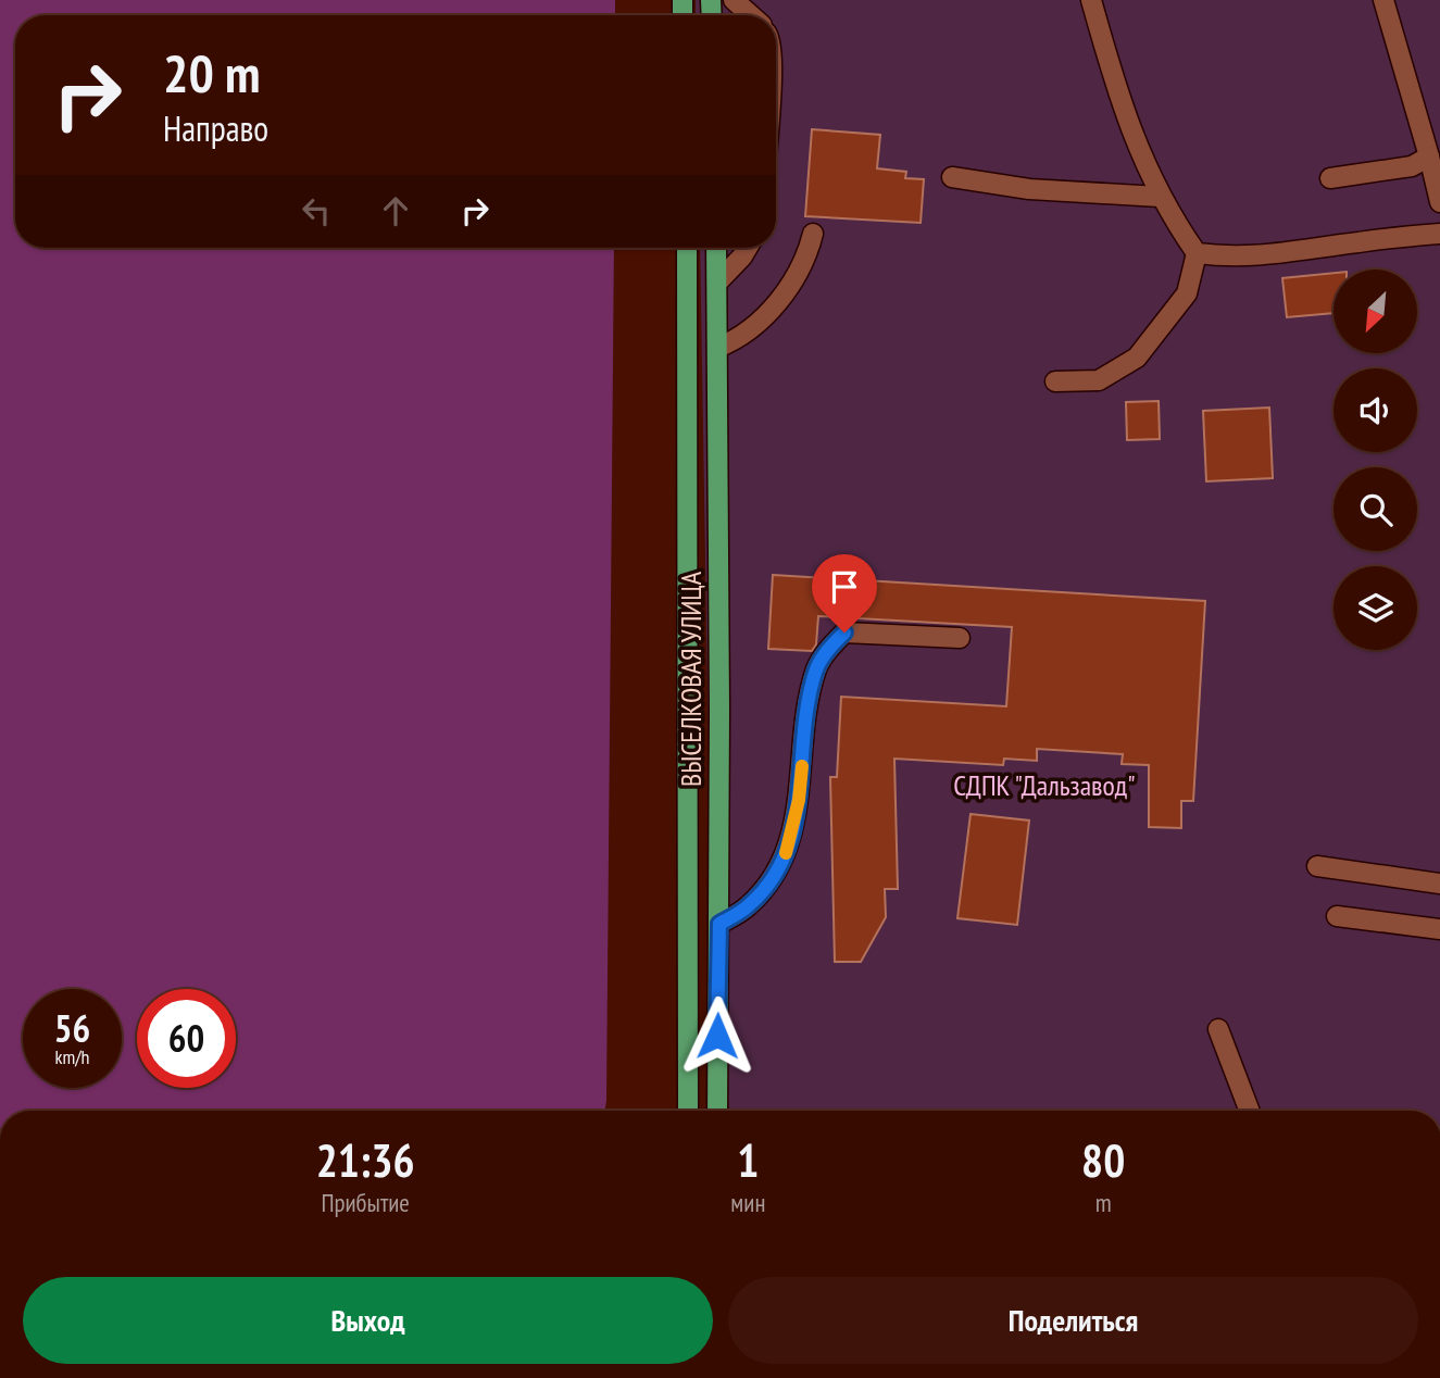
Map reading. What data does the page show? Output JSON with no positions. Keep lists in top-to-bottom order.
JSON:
{
  "streets": {
    "main road": ["ВЫСЕЛКОВАЯ УЛИЦА"]
  },
  "parks": ["СДПК \"Дальзавод\""],
  "north": "bottom left",
  "page": {
    "turn": ["20 m", "Направо"],
    "speed": "56 km/h",
    "limit": "60",
    "eta": [
      "21:36",
      "Прибытие",
      "1",
      "мин",
      "80",
      "m"
    ],
    "buttons": ["Выход", "Поделиться"]
  }
}
